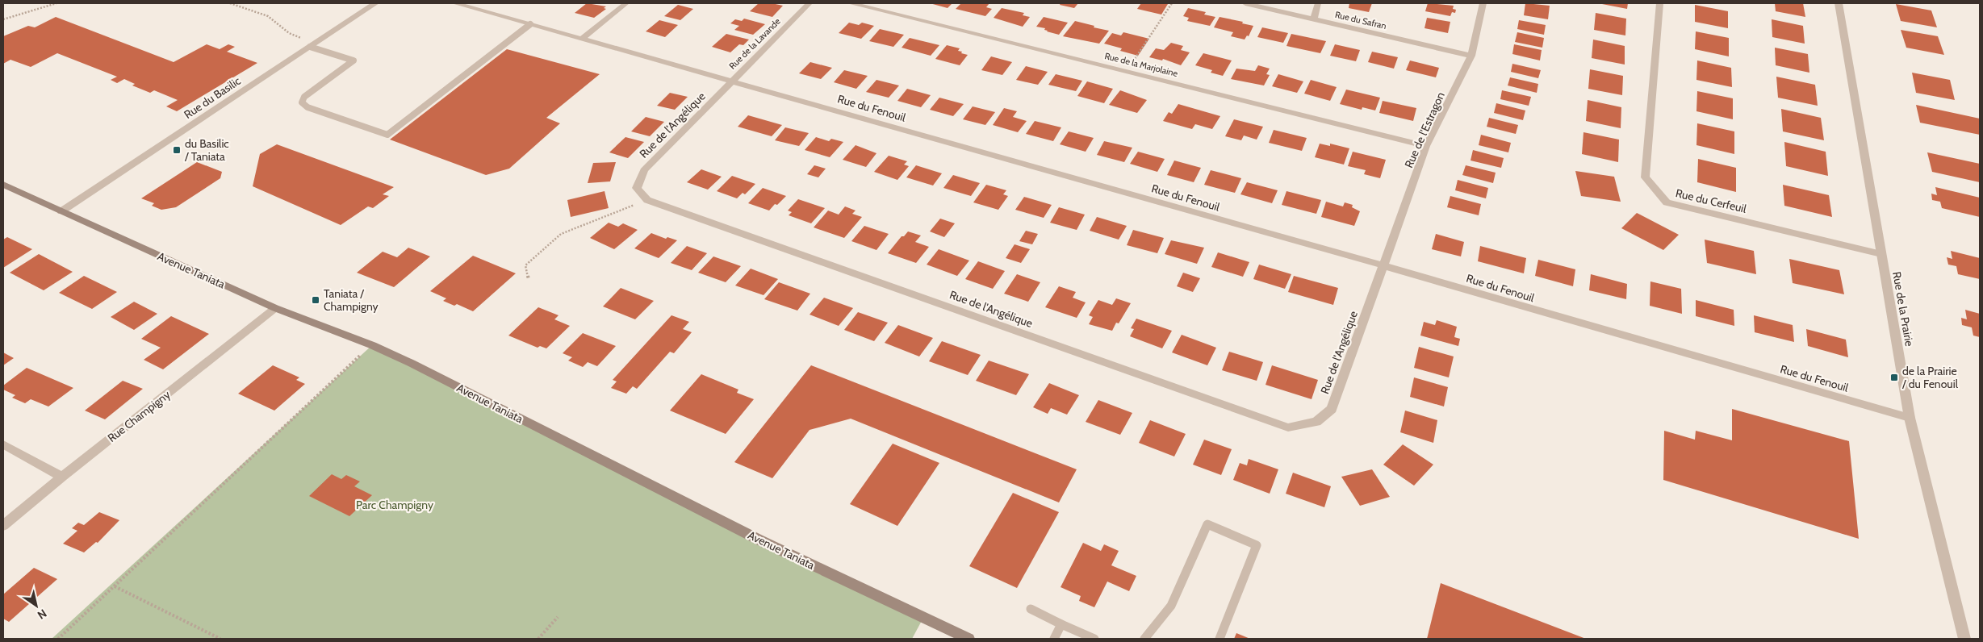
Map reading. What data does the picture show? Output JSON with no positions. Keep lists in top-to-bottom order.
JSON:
{
  "streets": {
    "main road": ["Avenue Taniata"],
    "street": [
      "Rue du Safran",
      "Rue de la Lavande",
      "Rue de la Marjolaine",
      "Rue du Basilic",
      "Rue du Fenouil",
      "Rue de l'Angélique",
      "Rue de l'Estragon",
      "Rue du Cerfeuil",
      "Rue de la Prairie",
      "Rue Champigny"
    ]
  },
  "crossings": [
    ["Rue du Safran", "Rue de l'Estragon"],
    ["Rue de la Lavande", "Rue du Fenouil"],
    ["Rue de la Lavande", "Rue de l'Angélique"],
    ["Rue de la Marjolaine", "Rue de l'Estragon"],
    ["Rue du Basilic", "Avenue Taniata"],
    ["Rue du Fenouil", "Rue de l'Angélique"],
    ["Rue du Fenouil", "Rue de l'Estragon"],
    ["Rue du Fenouil", "Rue de la Prairie"],
    ["Rue de l'Angélique", "Rue de l'Estragon"],
    ["Rue du Cerfeuil", "Rue de la Prairie"],
    ["Avenue Taniata", "Rue Champigny"]
  ],
  "parks": ["Parc Champigny"],
  "places": {
    "transit": ["du Basilic / Taniata", "Taniata / Champigny", "de la Prairie / du Fenouil"]
  },
  "north": "bottom right"
}
